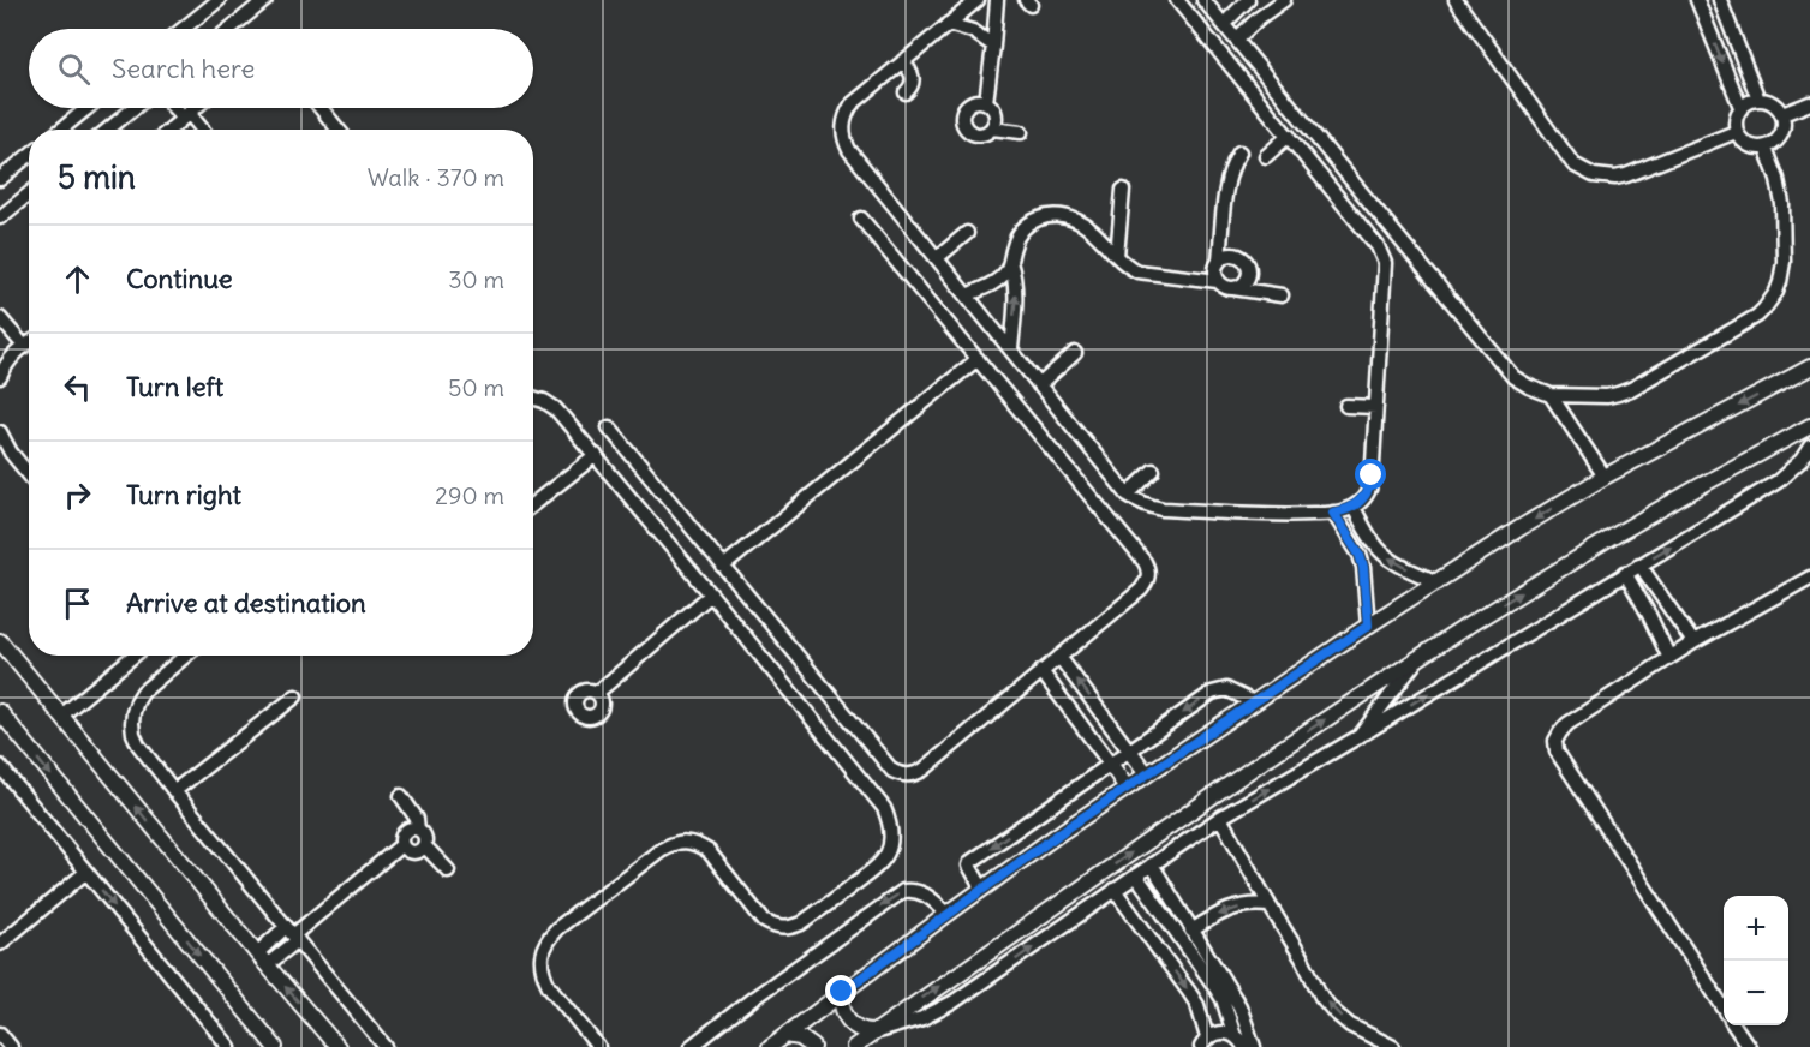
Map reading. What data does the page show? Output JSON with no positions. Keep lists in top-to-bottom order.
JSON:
{
  "page": {
    "search": "Search here",
    "heading": ["5 min", "Walk · 370 m"],
    "list": [
      ["Continue", "30 m"],
      ["Turn left", "50 m"],
      ["Turn right", "290 m"],
      "Arrive at destination"
    ],
    "map_buttons": ["+", "−"]
  }
}
